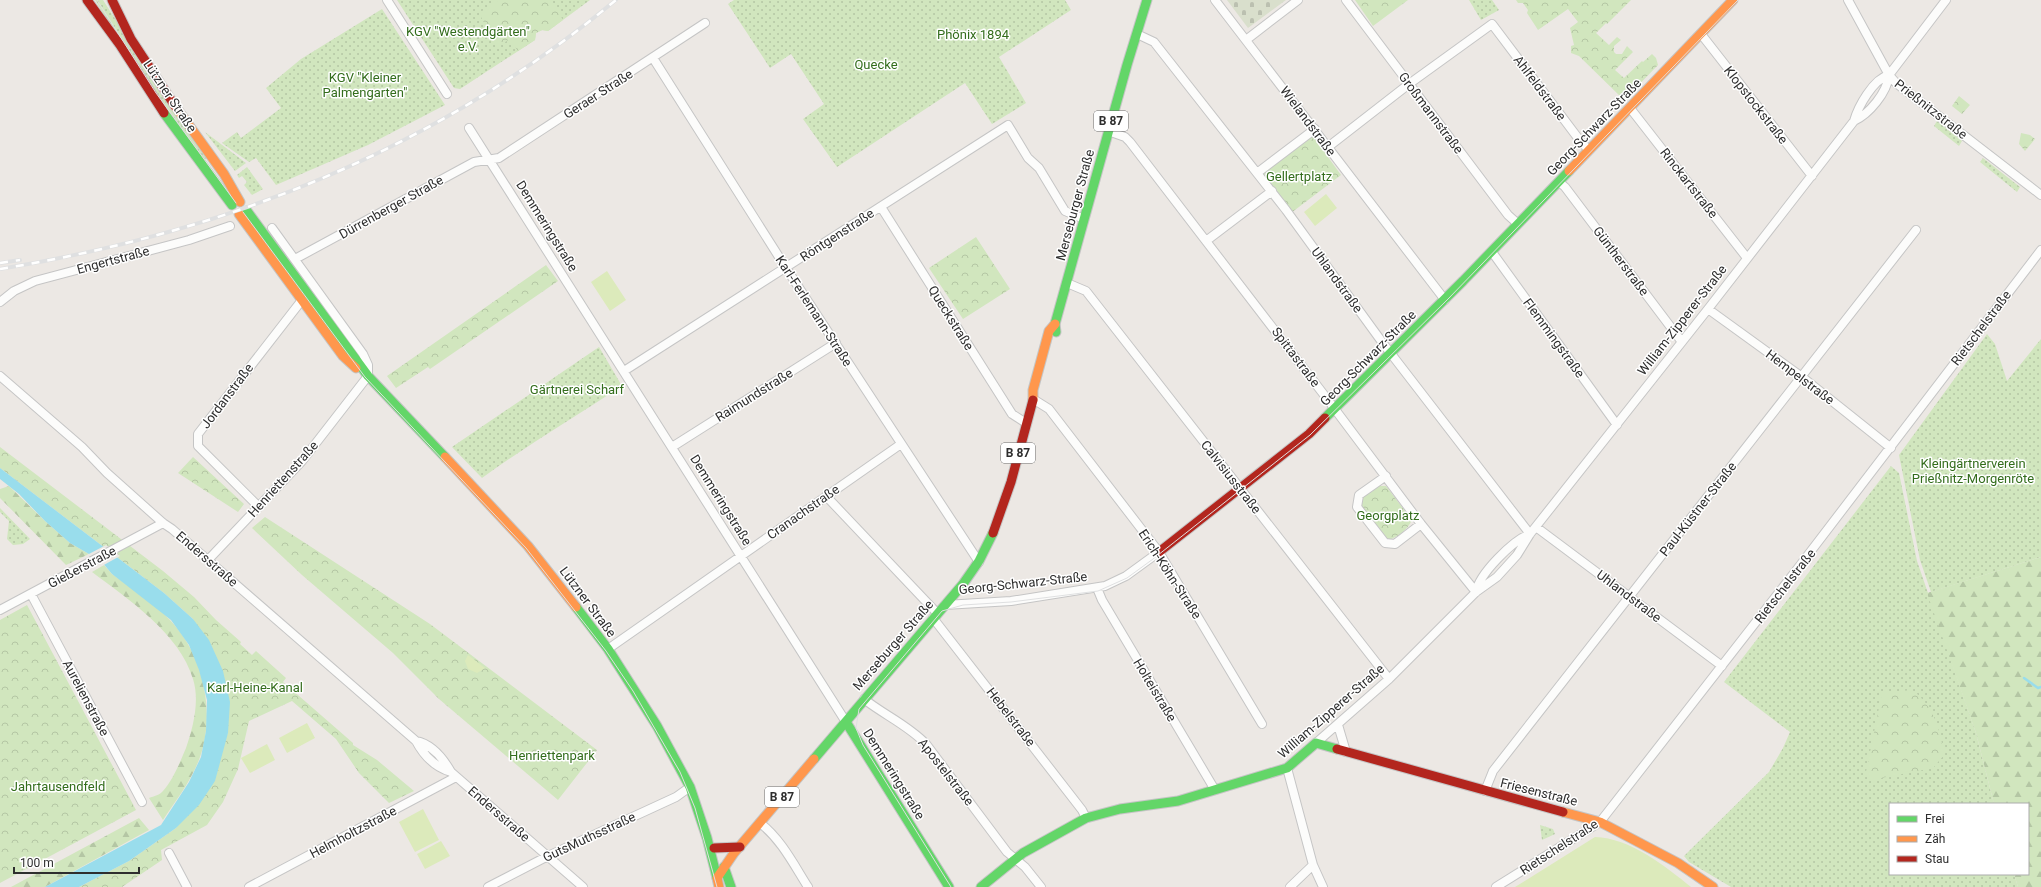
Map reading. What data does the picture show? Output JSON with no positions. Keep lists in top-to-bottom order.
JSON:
{
  "streets": {
    "main road": [
      "Lützner Straße",
      "B 87",
      "Georg-Schwarz-Straße",
      "Merseburger Straße",
      "Demmeringstraße",
      "William-Zipperer-Straße",
      "Friesenstraße"
    ],
    "street": [
      "Ahlfeldstraße",
      "Geraer Straße",
      "Klopstockstraße",
      "Prießnitzstraße",
      "Großmannstraße",
      "Wielandstraße",
      "Rinckartstraße",
      "Dürrenberger Straße",
      "Röntgenstraße",
      "Engertstraße",
      "Güntherstraße",
      "Uhlandstraße",
      "Karl-Ferlemann-Straße",
      "Queckstraße",
      "Rietschelstraße",
      "Flemmingstraße",
      "Spittastraße",
      "Hempelstraße",
      "Raimundstraße",
      "Jordanstraße",
      "Calvisiusstraße",
      "Henriettenstraße",
      "Paul-Küstner-Straße",
      "Cranachstraße",
      "Endersstraße",
      "Gießerstraße",
      "Erich-Köhn-Straße",
      "Holteistraße",
      "Aurelienstraße",
      "Hebelstraße",
      "Apostelstraße",
      "Helmholtzstraße",
      "GutsMuthsstraße"
    ]
  },
  "crossings": [
    ["Ahlfeldstraße", "Großmannstraße"],
    ["Ahlfeldstraße", "Georg-Schwarz-Straße"],
    ["Geraer Straße", "Dürrenberger Straße"],
    ["Geraer Straße", "Demmeringstraße"],
    ["Geraer Straße", "Karl-Ferlemann-Straße"],
    ["Lützner Straße", "Merseburger Straße"],
    ["Lützner Straße", "Jordanstraße"],
    ["Lützner Straße", "Henriettenstraße"],
    ["Lützner Straße", "Cranachstraße"],
    ["Lützner Straße", "GutsMuthsstraße"],
    ["Klopstockstraße", "Georg-Schwarz-Straße"],
    ["Klopstockstraße", "William-Zipperer-Straße"],
    ["Prießnitzstraße", "William-Zipperer-Straße"],
    ["Großmannstraße", "Georg-Schwarz-Straße"],
    ["Wielandstraße", "Georg-Schwarz-Straße"],
    ["Georg-Schwarz-Straße", "Rinckartstraße"],
    ["Georg-Schwarz-Straße", "Merseburger Straße"],
    ["Georg-Schwarz-Straße", "Güntherstraße"],
    ["Georg-Schwarz-Straße", "Uhlandstraße"],
    ["Georg-Schwarz-Straße", "Flemmingstraße"],
    ["Georg-Schwarz-Straße", "Spittastraße"],
    ["Georg-Schwarz-Straße", "Calvisiusstraße"],
    ["Georg-Schwarz-Straße", "Erich-Köhn-Straße"],
    ["Georg-Schwarz-Straße", "Holteistraße"],
    ["Rinckartstraße", "William-Zipperer-Straße"],
    ["Merseburger Straße", "Demmeringstraße"],
    ["Merseburger Straße", "Röntgenstraße"],
    ["Merseburger Straße", "Uhlandstraße"],
    ["Merseburger Straße", "Karl-Ferlemann-Straße"],
    ["Merseburger Straße", "Queckstraße"],
    ["Merseburger Straße", "Spittastraße"],
    ["Merseburger Straße", "Calvisiusstraße"],
    ["Merseburger Straße", "Erich-Köhn-Straße"],
    ["Merseburger Straße", "Hebelstraße"],
    ["Merseburger Straße", "Apostelstraße"],
    ["Dürrenberger Straße", "Demmeringstraße"],
    ["Demmeringstraße", "Röntgenstraße"],
    ["Demmeringstraße", "Raimundstraße"],
    ["Demmeringstraße", "Cranachstraße"],
    ["Röntgenstraße", "Karl-Ferlemann-Straße"],
    ["Röntgenstraße", "Queckstraße"],
    ["Güntherstraße", "William-Zipperer-Straße"],
    ["Uhlandstraße", "William-Zipperer-Straße"],
    ["Uhlandstraße", "Rietschelstraße"],
    ["Uhlandstraße", "Paul-Küstner-Straße"],
    ["Karl-Ferlemann-Straße", "Raimundstraße"],
    ["Karl-Ferlemann-Straße", "Cranachstraße"],
    ["William-Zipperer-Straße", "Flemmingstraße"],
    ["William-Zipperer-Straße", "Spittastraße"],
    ["William-Zipperer-Straße", "Hempelstraße"],
    ["William-Zipperer-Straße", "Calvisiusstraße"],
    ["William-Zipperer-Straße", "Holteistraße"],
    ["William-Zipperer-Straße", "Hebelstraße"],
    ["William-Zipperer-Straße", "Apostelstraße"],
    ["William-Zipperer-Straße", "Friesenstraße"],
    ["Rietschelstraße", "Hempelstraße"],
    ["Rietschelstraße", "Friesenstraße"],
    ["Hempelstraße", "Paul-Küstner-Straße"],
    ["Jordanstraße", "Henriettenstraße"],
    ["Henriettenstraße", "Endersstraße"],
    ["Paul-Küstner-Straße", "Friesenstraße"],
    ["Cranachstraße", "Hebelstraße"],
    ["Endersstraße", "Gießerstraße"],
    ["Endersstraße", "Helmholtzstraße"],
    ["Endersstraße", "GutsMuthsstraße"],
    ["Gießerstraße", "Aurelienstraße"]
  ],
  "parks": [
    "KGV \"Westendgärten\" e.V.",
    "Phönix 1894",
    "Quecke",
    "KGV \"Kleiner Palmengarten\"",
    "Gellertplatz",
    "Gärtnerei Scharf",
    "Kleingärtnerverein Prießnitz-Morgenröte",
    "Georgplatz",
    "Karl-Heine-Kanal",
    "Henriettenpark",
    "Jahrtausendfeld"
  ],
  "legend": ["Frei", "Zäh", "Stau"],
  "scale_bar": "100 m"
}
